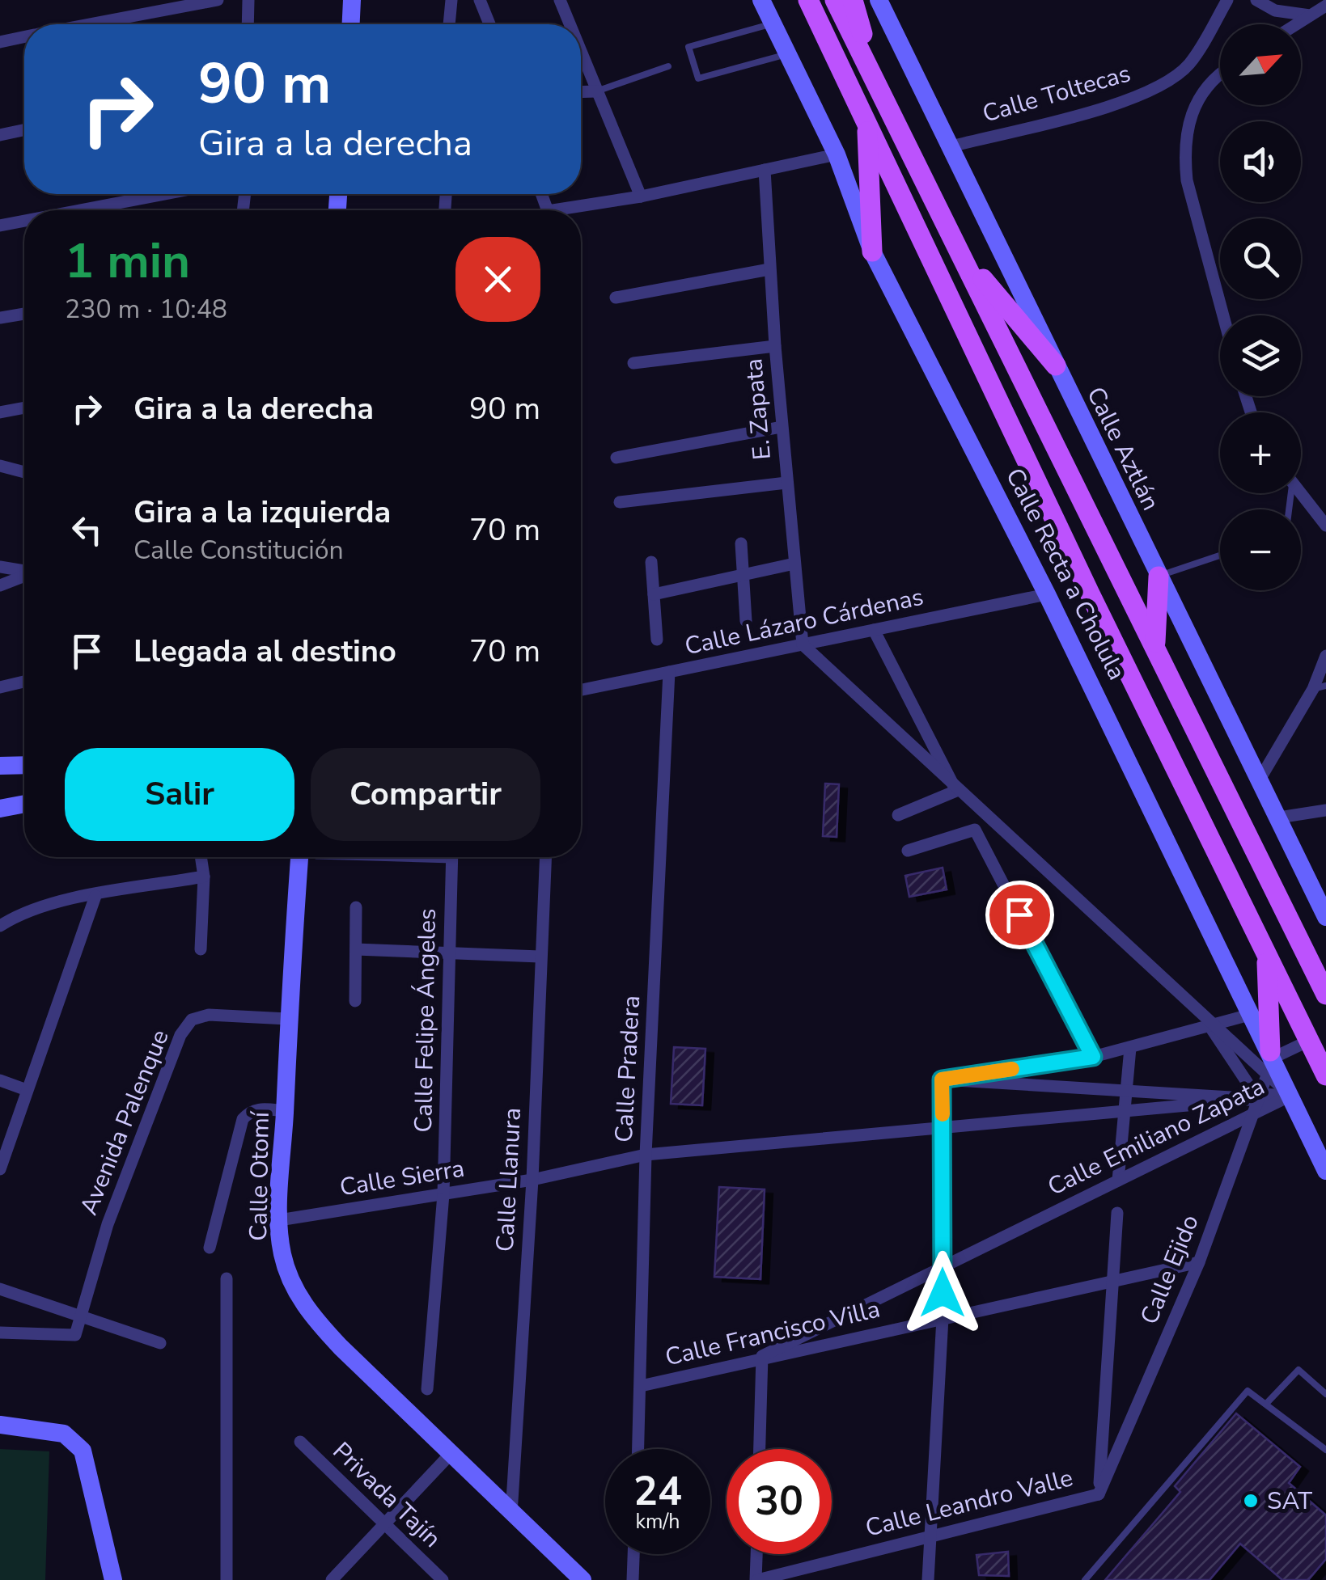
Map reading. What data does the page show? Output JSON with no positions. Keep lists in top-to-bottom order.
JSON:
{
  "streets": {
    "main road": ["Calle Aztlán", "Calle Recta a Cholula", "Calle Otomí"],
    "street": [
      "Calle Toltecas",
      "E. Zapata",
      "Calle Lázaro Cárdenas",
      "Calle Felipe Ángeles",
      "Calle Pradera",
      "Avenida Palenque",
      "Calle Emiliano Zapata",
      "Calle Sierra",
      "Calle Llanura",
      "Calle Ejido",
      "Calle Francisco Villa",
      "Privada Tajín",
      "Calle Leandro Valle"
    ]
  },
  "crossings": [
    ["Calle Toltecas", "Calle Aztlán"],
    ["E. Zapata", "Calle Lázaro Cárdenas"],
    ["E. Zapata", "Calle Emiliano Zapata"],
    ["Calle Recta a Cholula", "Calle Lázaro Cárdenas"],
    ["Calle Recta a Cholula", "Calle Emiliano Zapata"],
    ["Calle Recta a Cholula", "Calle Ejido"],
    ["Calle Lázaro Cárdenas", "Calle Pradera"],
    ["Calle Lázaro Cárdenas", "Calle Emiliano Zapata"],
    ["Calle Felipe Ángeles", "Calle Sierra"],
    ["Calle Pradera", "Calle Sierra"],
    ["Calle Pradera", "Calle Francisco Villa"],
    ["Avenida Palenque", "Calle Otomí"],
    ["Calle Emiliano Zapata", "Calle Ejido"],
    ["Calle Emiliano Zapata", "Calle Francisco Villa"],
    ["Calle Otomí", "Calle Sierra"],
    ["Calle Otomí", "Calle Llanura"],
    ["Calle Sierra", "Calle Llanura"],
    ["Calle Sierra", "Calle Ejido"],
    ["Calle Ejido", "Calle Francisco Villa"],
    ["Calle Ejido", "Calle Leandro Valle"]
  ],
  "places": ["SAT"],
  "north": "top right",
  "page": {
    "map_buttons": ["+", "−"],
    "turn": ["90 m", "Gira a la derecha"],
    "heading": ["1 min", "230 m · 10:48"],
    "list": [
      {
        "name": "Gira a la derecha",
        "value": "90 m"
      },
      {
        "name": "Gira a la izquierda",
        "note": "Calle Constitución",
        "value": "70 m"
      },
      {
        "name": "Llegada al destino",
        "value": "70 m"
      }
    ],
    "buttons": ["Salir", "Compartir"],
    "speed": "24 km/h",
    "limit": "30"
  }
}
